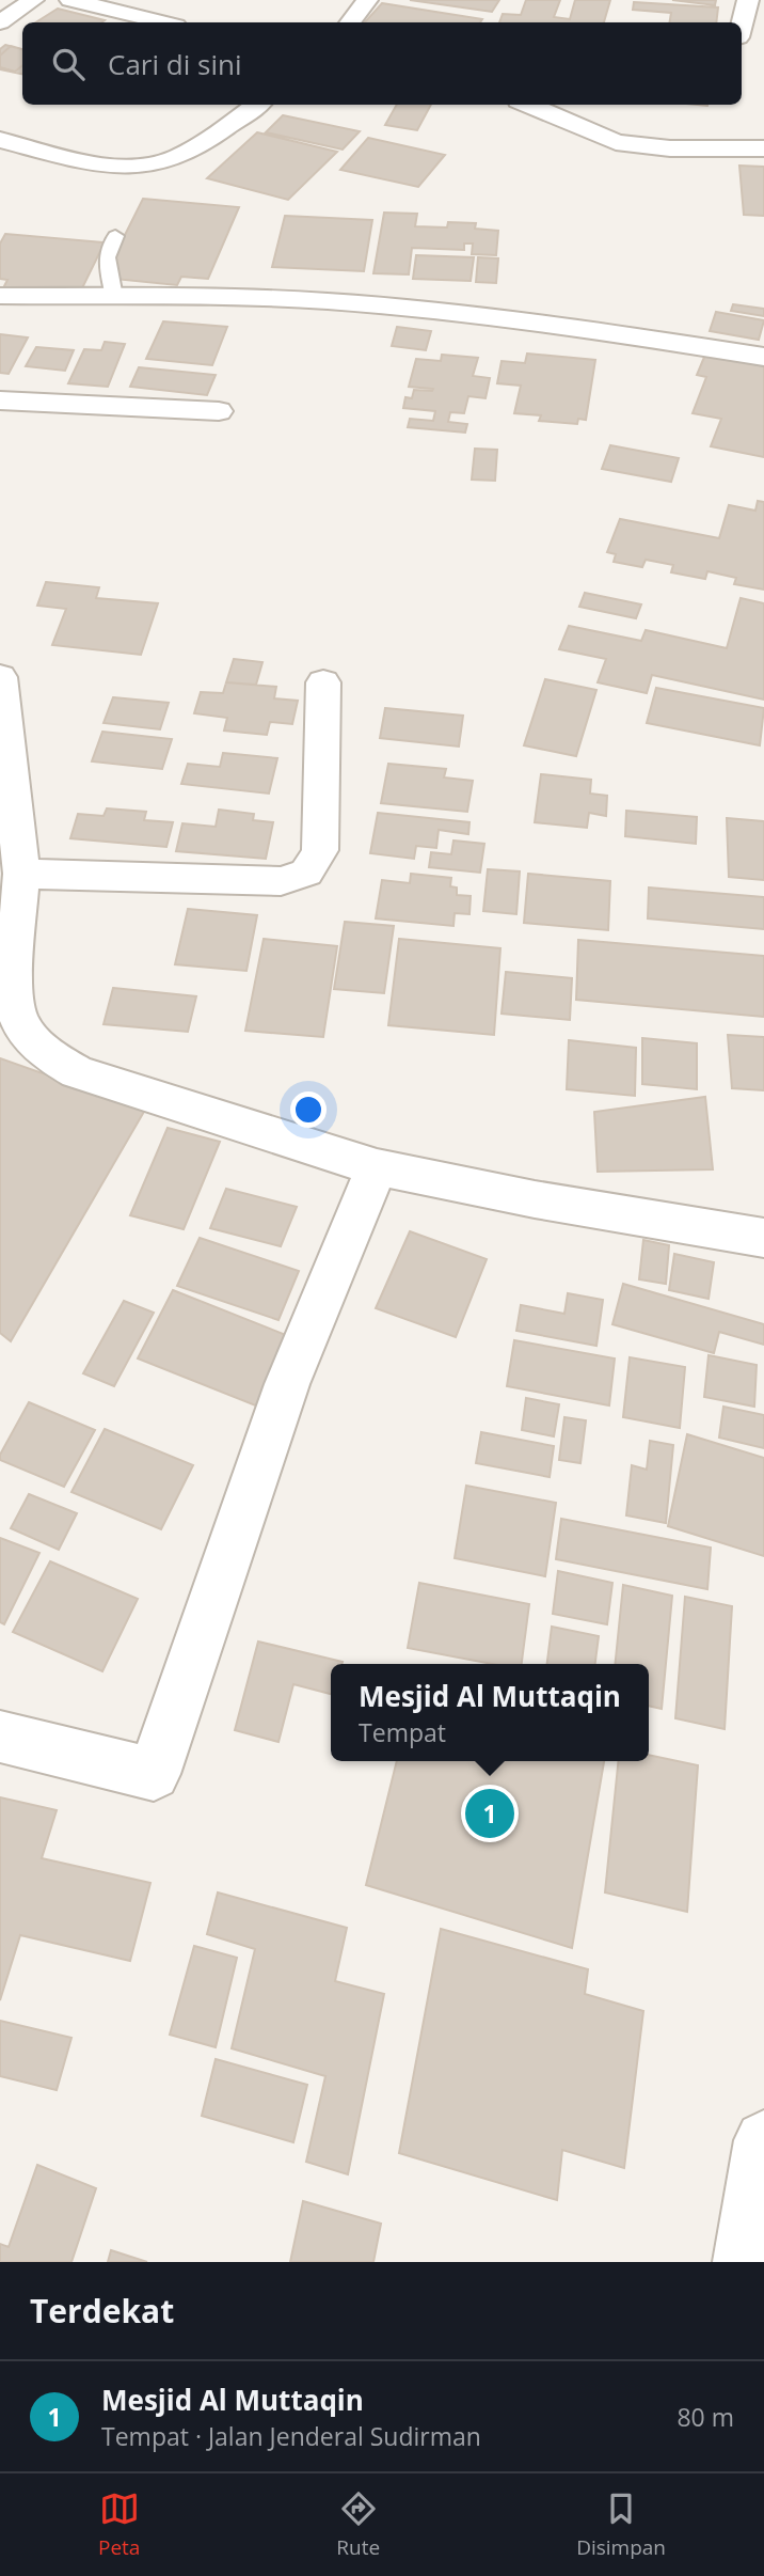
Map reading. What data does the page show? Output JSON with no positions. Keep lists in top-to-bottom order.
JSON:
{
  "page": {
    "search": "Cari di sini",
    "popup": ["Mesjid Al Muttaqin", "Tempat"],
    "pins": "1",
    "heading": "Terdekat",
    "list": [
      {
        "mark": "1",
        "name": "Mesjid Al Muttaqin",
        "note": "Tempat · Jalan Jenderal Sudirman",
        "value": "80 m"
      }
    ],
    "nav": ["Peta", "Rute", "Disimpan"]
  }
}
